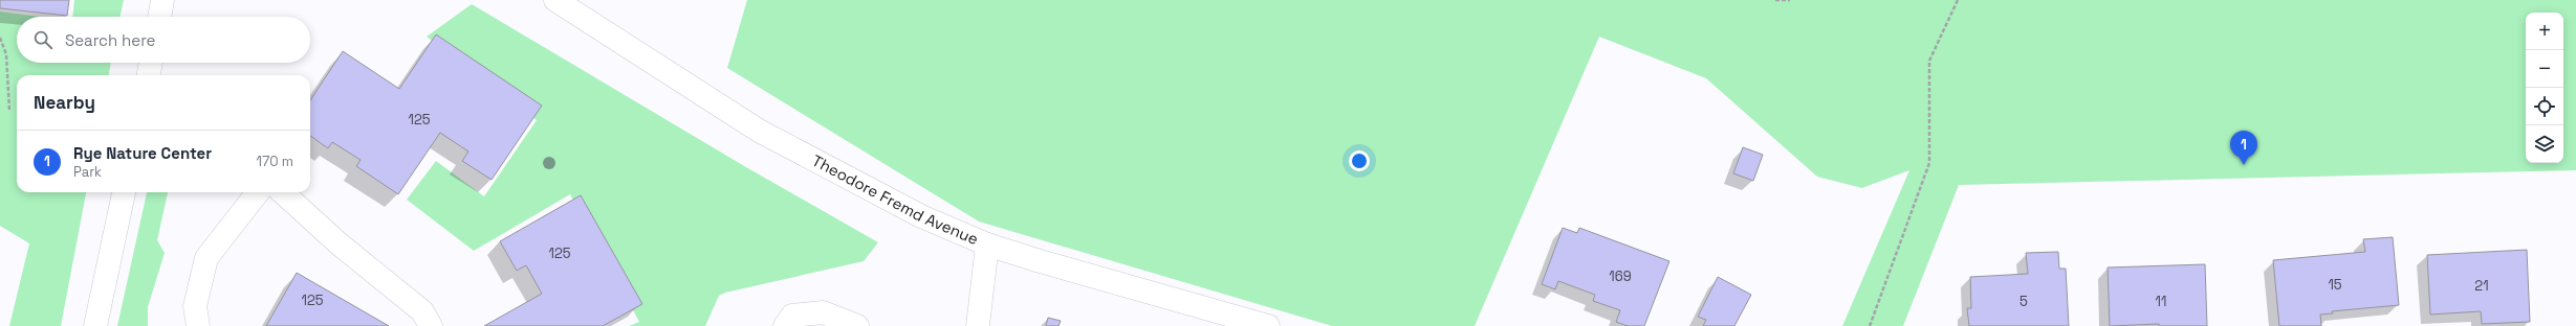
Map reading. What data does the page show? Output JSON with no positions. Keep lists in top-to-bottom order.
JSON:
{
  "streets": {
    "street": ["Theodore Fremd Avenue"]
  },
  "house_numbers": [
    "125",
    "125",
    "169",
    "15",
    "21",
    "125",
    "5",
    "11"
  ],
  "page": {
    "map_buttons": ["+", "−"],
    "search": "Search here",
    "heading": "Nearby",
    "list": [
      {
        "mark": "1",
        "name": "Rye Nature Center",
        "note": "Park",
        "value": "170 m"
      }
    ],
    "pins": "1"
  }
}
